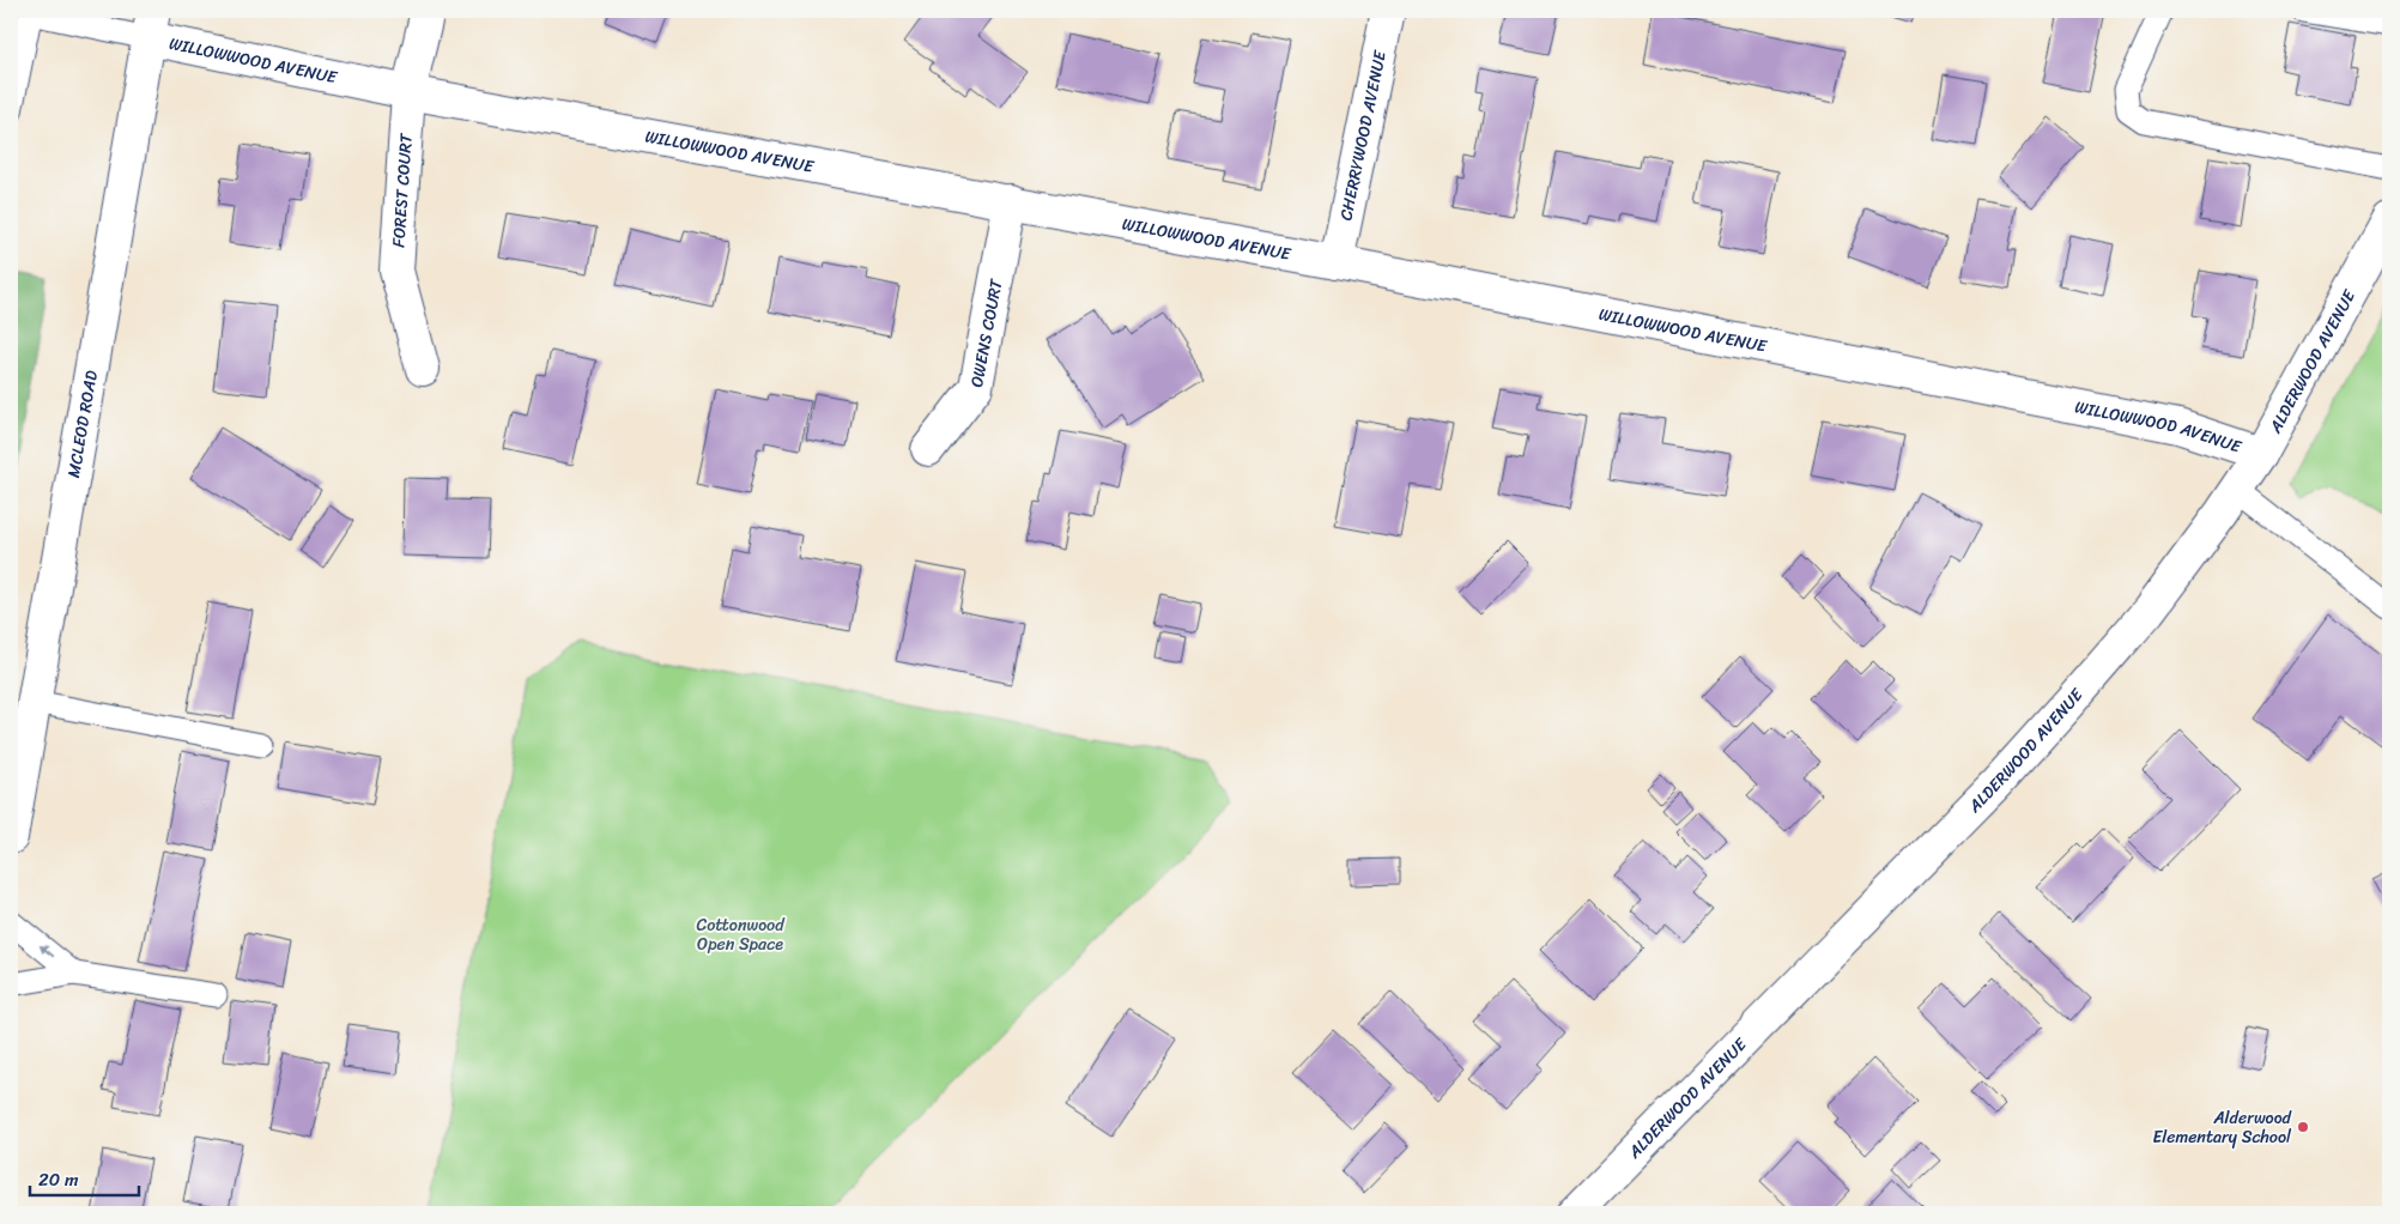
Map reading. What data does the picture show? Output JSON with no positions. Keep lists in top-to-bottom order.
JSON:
{
  "streets": {
    "street": [
      "WILLOWWOOD AVENUE",
      "CHERRYWOOD AVENUE",
      "FOREST COURT",
      "OWENS COURT",
      "ALDERWOOD AVENUE",
      "MCLEOD ROAD"
    ]
  },
  "crossings": [
    ["WILLOWWOOD AVENUE", "CHERRYWOOD AVENUE"],
    ["WILLOWWOOD AVENUE", "FOREST COURT"],
    ["WILLOWWOOD AVENUE", "OWENS COURT"],
    ["WILLOWWOOD AVENUE", "ALDERWOOD AVENUE"],
    ["WILLOWWOOD AVENUE", "MCLEOD ROAD"]
  ],
  "parks": ["Cottonwood Open Space"],
  "places": ["Alderwood Elementary School"],
  "scale_bar": "20 m"
}
